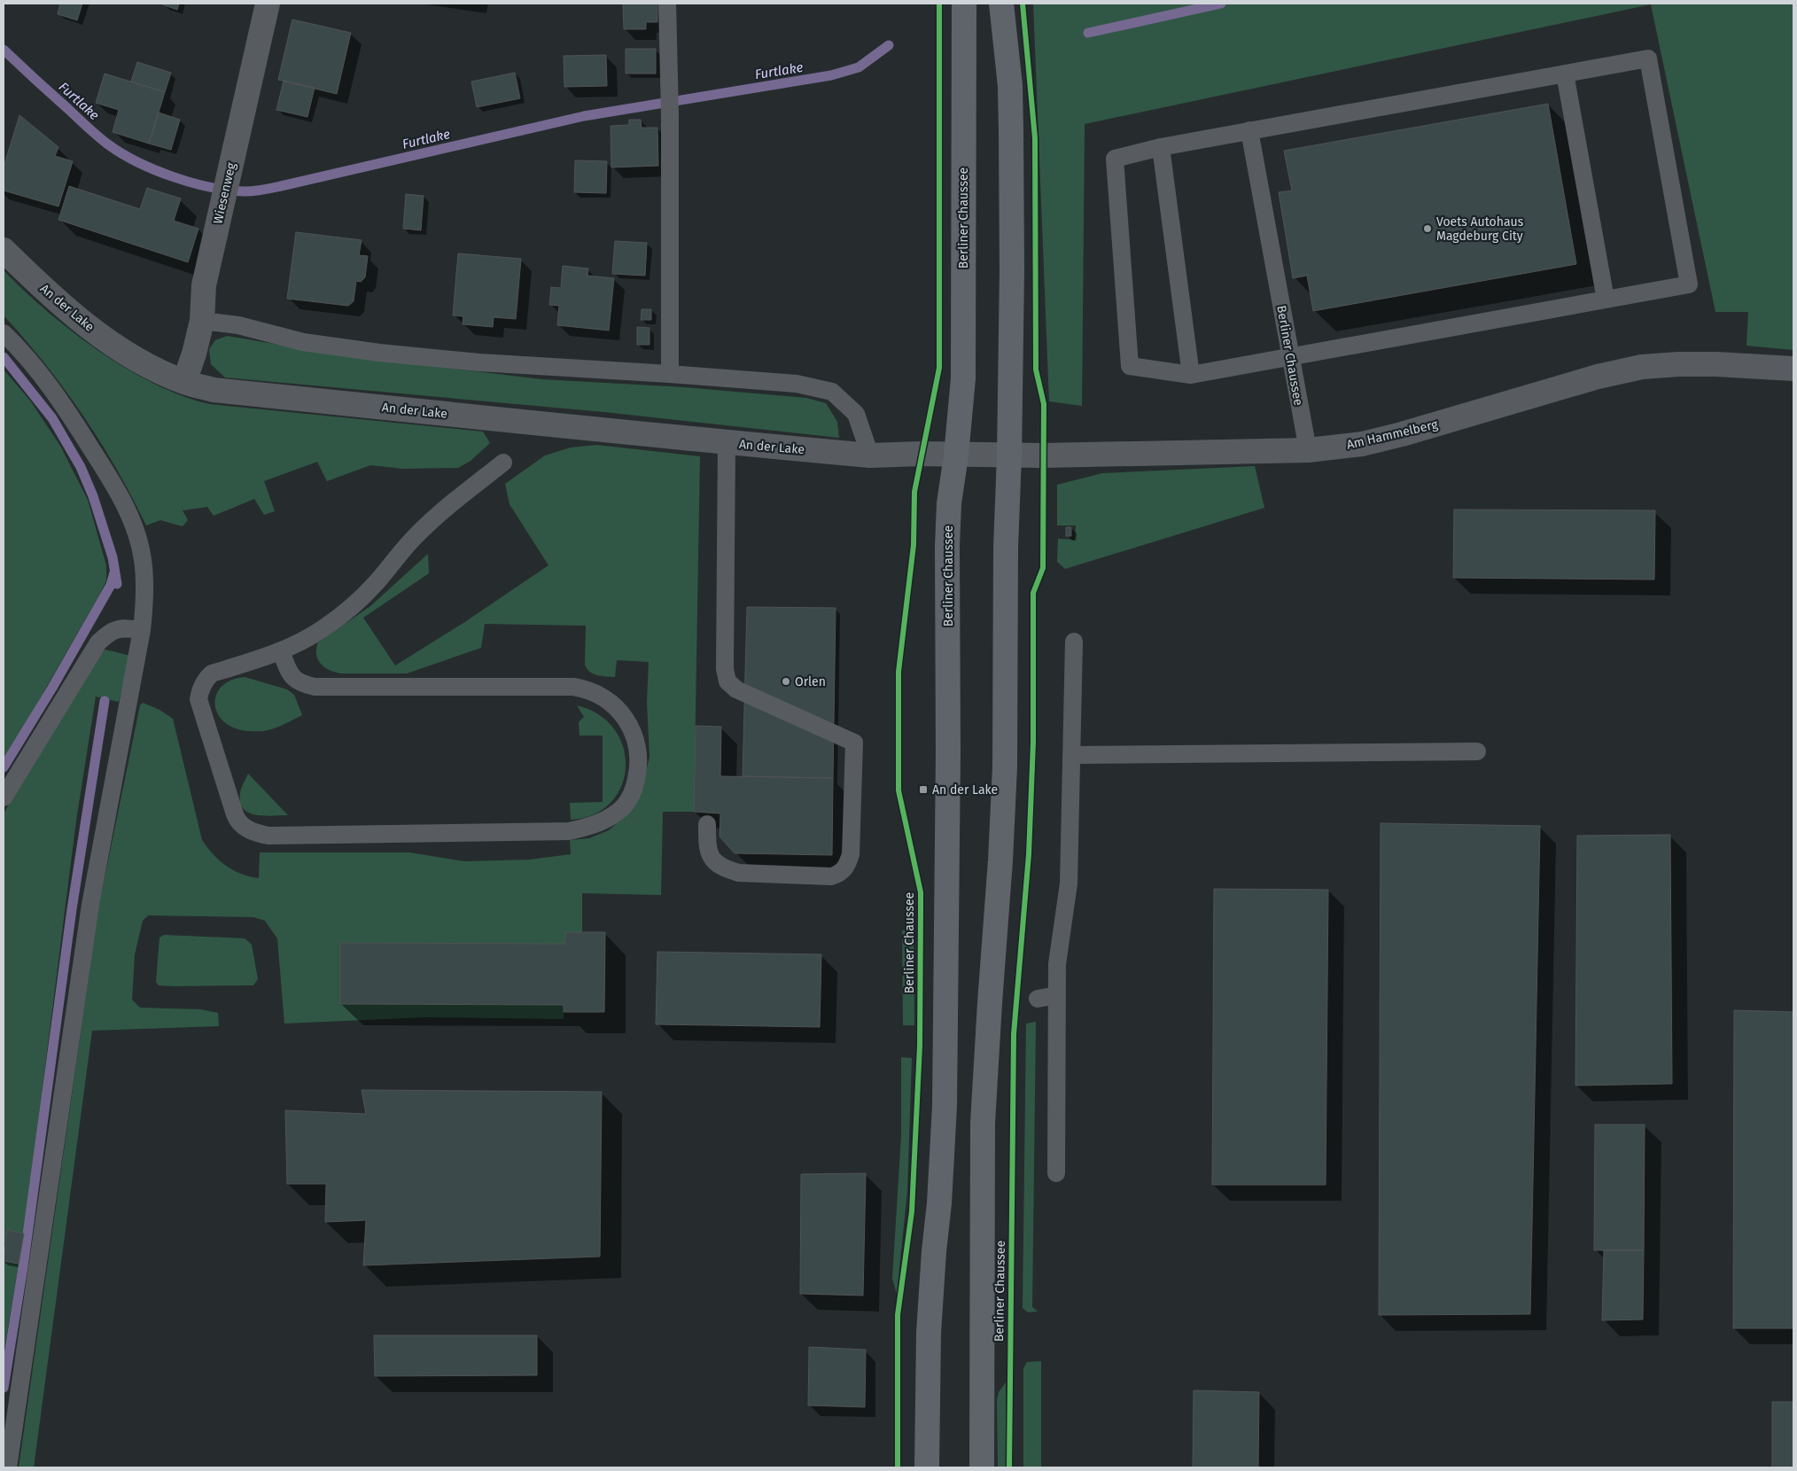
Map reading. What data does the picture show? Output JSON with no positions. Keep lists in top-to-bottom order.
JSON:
{
  "streets": {
    "main road": ["Berliner Chaussee"],
    "street": ["Wiesenweg", "An der Lake", "Am Hammelberg"]
  },
  "crossings": [
    ["Wiesenweg", "An der Lake"],
    ["Berliner Chaussee", "An der Lake"],
    ["Berliner Chaussee", "Am Hammelberg"],
    ["An der Lake", "Am Hammelberg"]
  ],
  "water": ["Furtlake"],
  "places": {
    "other": ["Voets Autohaus Magdeburg City", "Orlen"],
    "transit": ["An der Lake"]
  }
}
